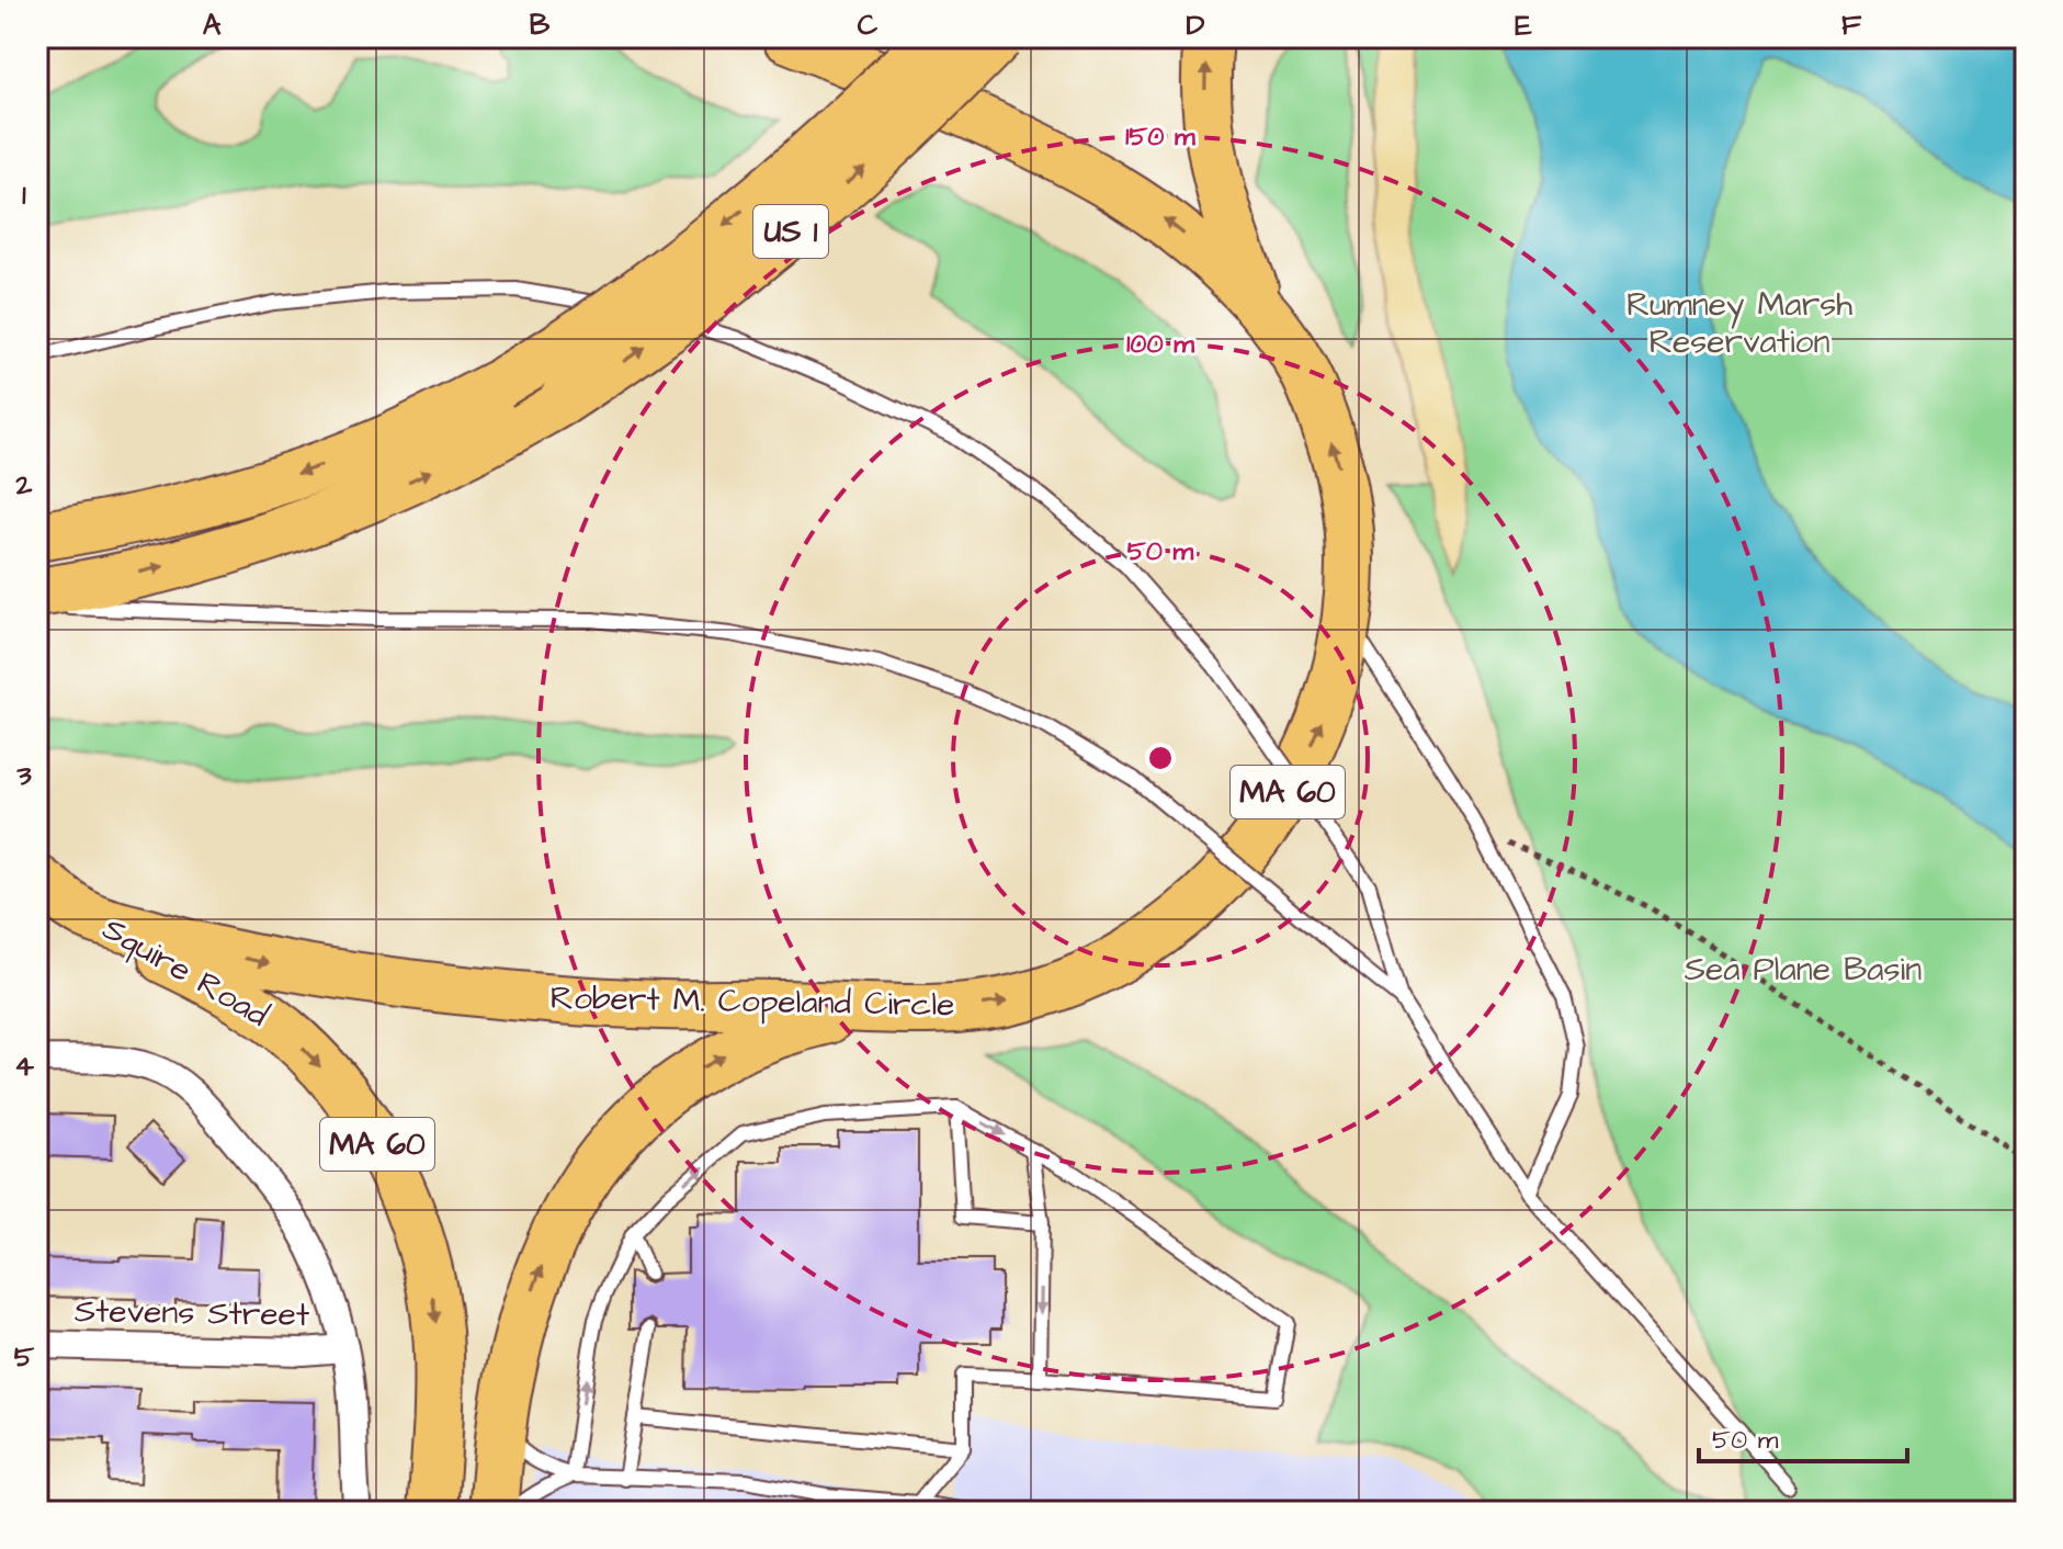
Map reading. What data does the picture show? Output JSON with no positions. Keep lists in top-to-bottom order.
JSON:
{
  "streets": {
    "highway": [
      "US 1",
      "MA 60",
      "Squire Road",
      "Robert M. Copeland Circle"
    ],
    "street": ["Stevens Street"]
  },
  "crossings": [
    ["MA 60", "Robert M. Copeland Circle"],
    ["Squire Road", "Robert M. Copeland Circle"]
  ],
  "one_way": ["Squire Road"],
  "parks": ["Rumney Marsh Reservation", "Sea Plane Basin"],
  "scale_bar": "50 m",
  "grid": {
    "columns": [
      "A",
      "B",
      "C",
      "D",
      "E",
      "F"
    ],
    "rows": [
      "1",
      "2",
      "3",
      "4",
      "5"
    ]
  },
  "rings": ["150 m", "100 m", "50 m"]
}
